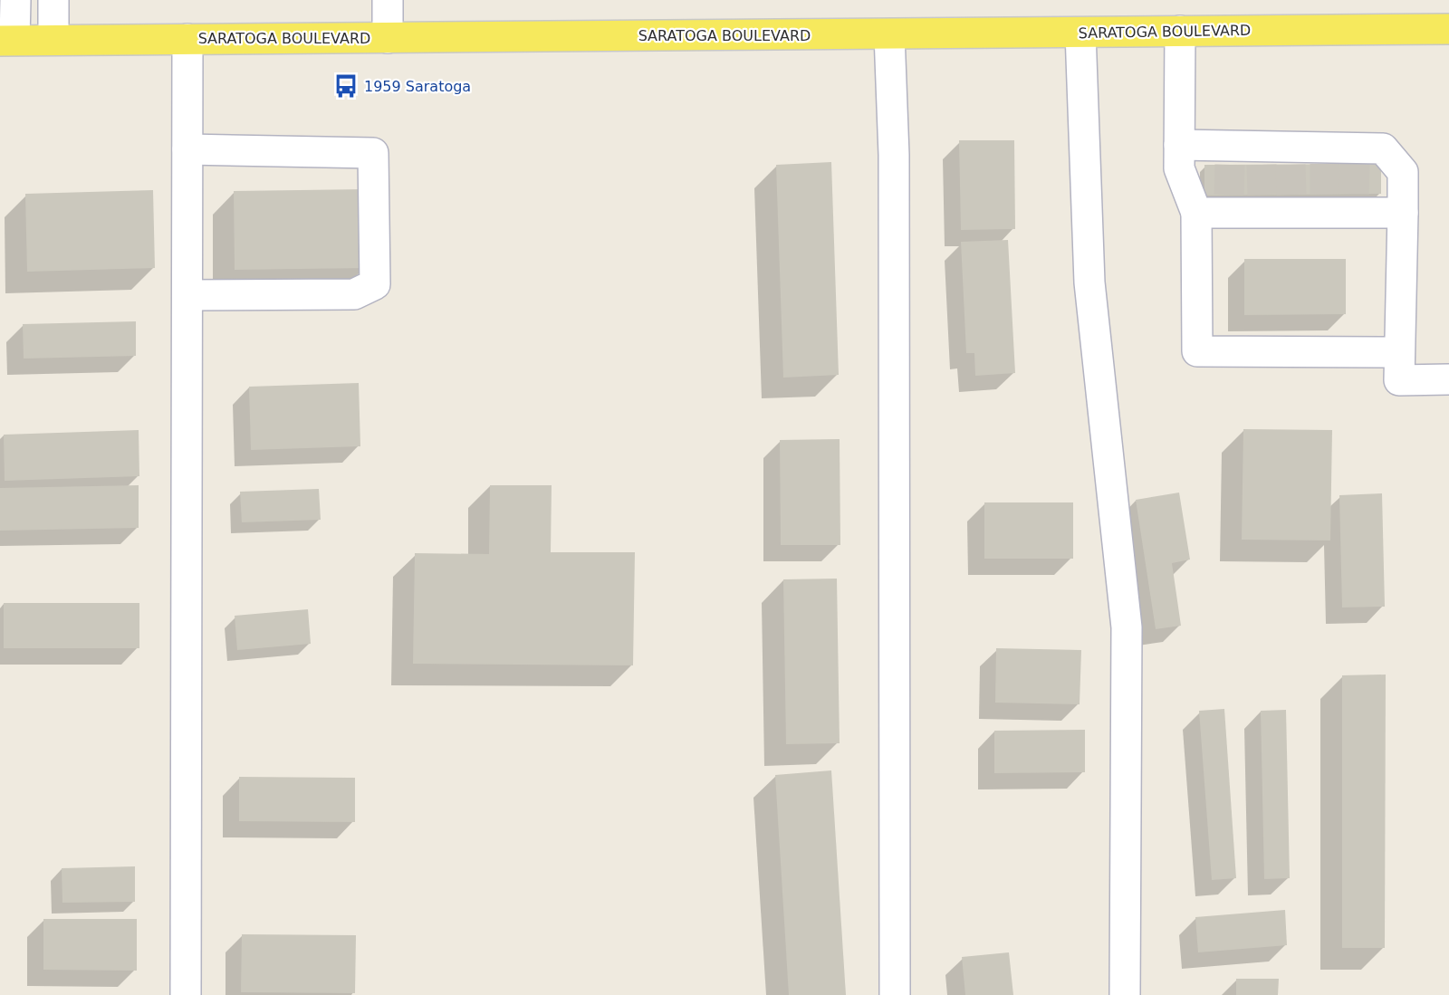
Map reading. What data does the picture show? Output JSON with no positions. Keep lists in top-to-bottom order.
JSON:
{
  "streets": {
    "main road": ["SARATOGA BOULEVARD"]
  },
  "places": {
    "bus stop": ["1959 Saratoga"]
  }
}
